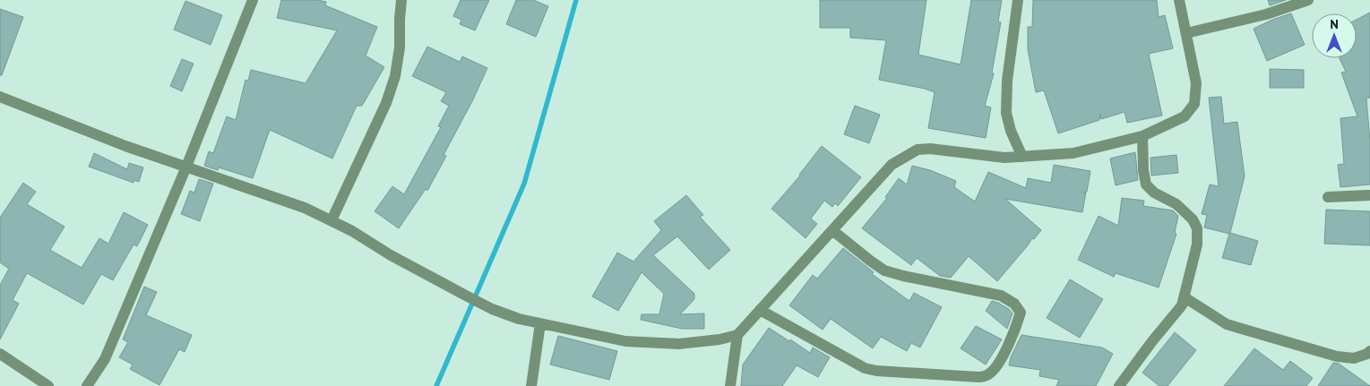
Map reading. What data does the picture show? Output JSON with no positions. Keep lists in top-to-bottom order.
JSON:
{
  "north": "top"
}
